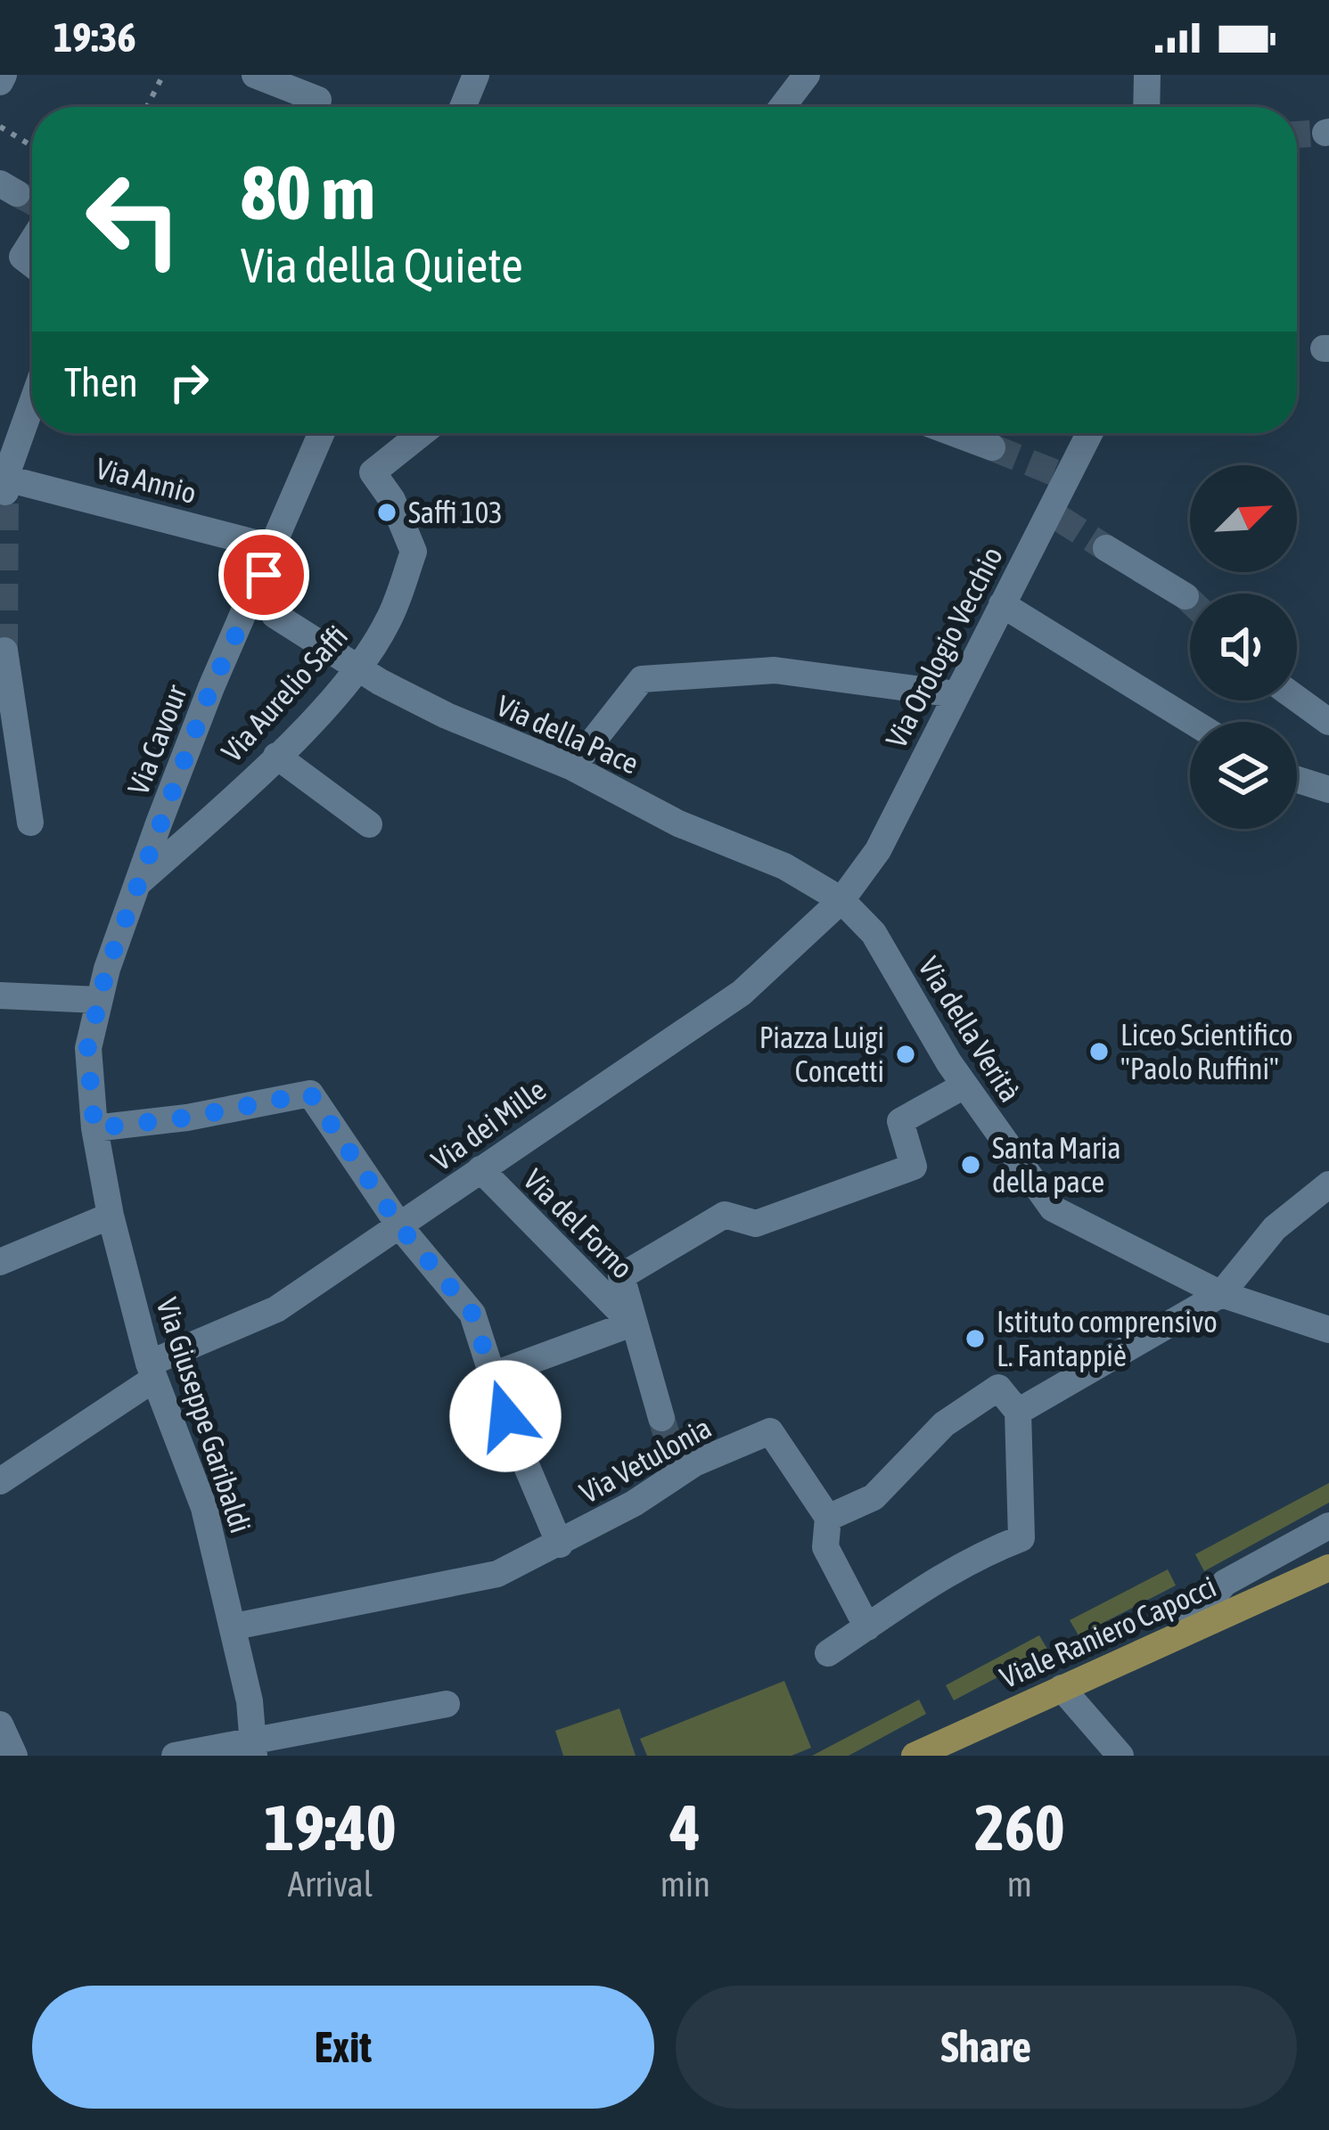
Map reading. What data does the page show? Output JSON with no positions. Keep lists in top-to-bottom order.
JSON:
{
  "streets": {
    "main road": ["Viale Raniero Capocci"],
    "street": [
      "Via Annio",
      "Via Orologio Vecchio",
      "Via Aurelio Saffi",
      "Via della Pace",
      "Via Cavour",
      "Via della Verità",
      "Via dei Mille",
      "Via del Forno",
      "Via Giuseppe Garibaldi",
      "Via Vetulonia"
    ]
  },
  "crossings": [
    ["Via Annio", "Via Cavour"],
    ["Via Orologio Vecchio", "Via della Pace"],
    ["Via Orologio Vecchio", "Via della Verità"],
    ["Via Orologio Vecchio", "Via dei Mille"],
    ["Via Aurelio Saffi", "Via della Pace"],
    ["Via Aurelio Saffi", "Via Cavour"],
    ["Via della Pace", "Via della Verità"],
    ["Via della Pace", "Via dei Mille"],
    ["Via Cavour", "Via Giuseppe Garibaldi"],
    ["Via della Verità", "Via dei Mille"],
    ["Via dei Mille", "Via del Forno"],
    ["Via dei Mille", "Via Giuseppe Garibaldi"],
    ["Via Giuseppe Garibaldi", "Via Vetulonia"]
  ],
  "places": [
    "Saffi 103",
    "Liceo Scientifico \"Paolo Ruffini\"",
    "Piazza Luigi Concetti",
    "Santa Maria della pace",
    "Istituto comprensivo L. Fantappiè"
  ],
  "north": "top right",
  "page": {
    "status": "19:36",
    "turn": ["80 m", "Via della Quiete"],
    "then": "Then",
    "eta": [
      "19:40",
      "Arrival",
      "4",
      "min",
      "260",
      "m"
    ],
    "buttons": ["Exit", "Share"]
  }
}
